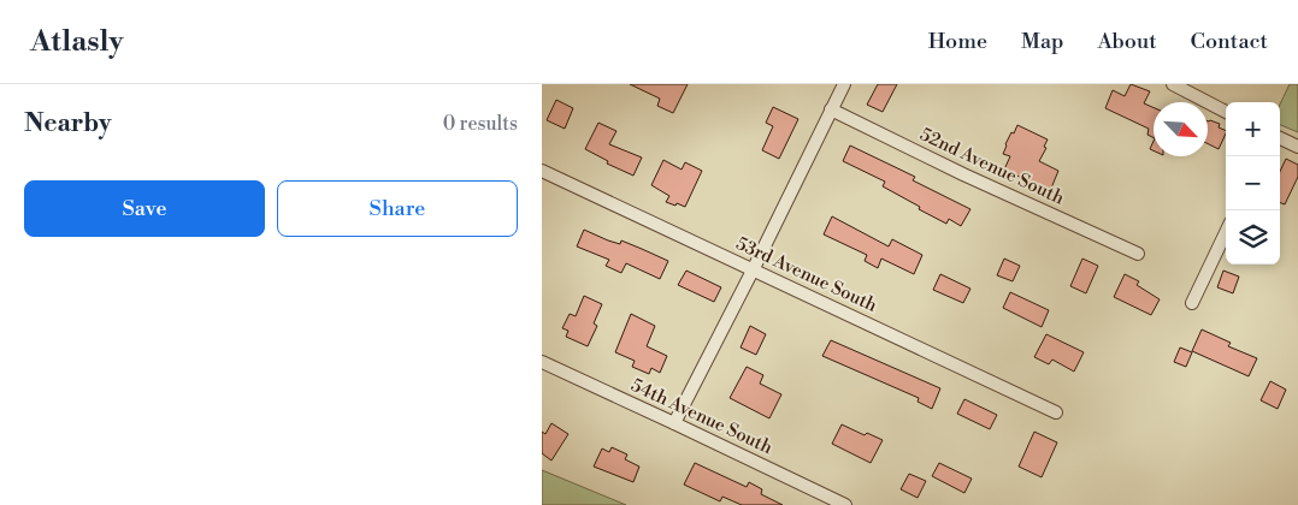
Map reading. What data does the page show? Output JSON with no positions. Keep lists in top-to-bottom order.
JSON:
{
  "streets": {
    "street": ["52nd Avenue South", "53rd Avenue South", "54th Avenue South"]
  },
  "north": "bottom right",
  "page": {
    "header": "Atlasly",
    "nav": [
      "Home",
      "Map",
      "About",
      "Contact"
    ],
    "heading": ["Nearby", "0 results"],
    "map_buttons": ["+", "−"],
    "buttons": ["Save", "Share"]
  }
}
